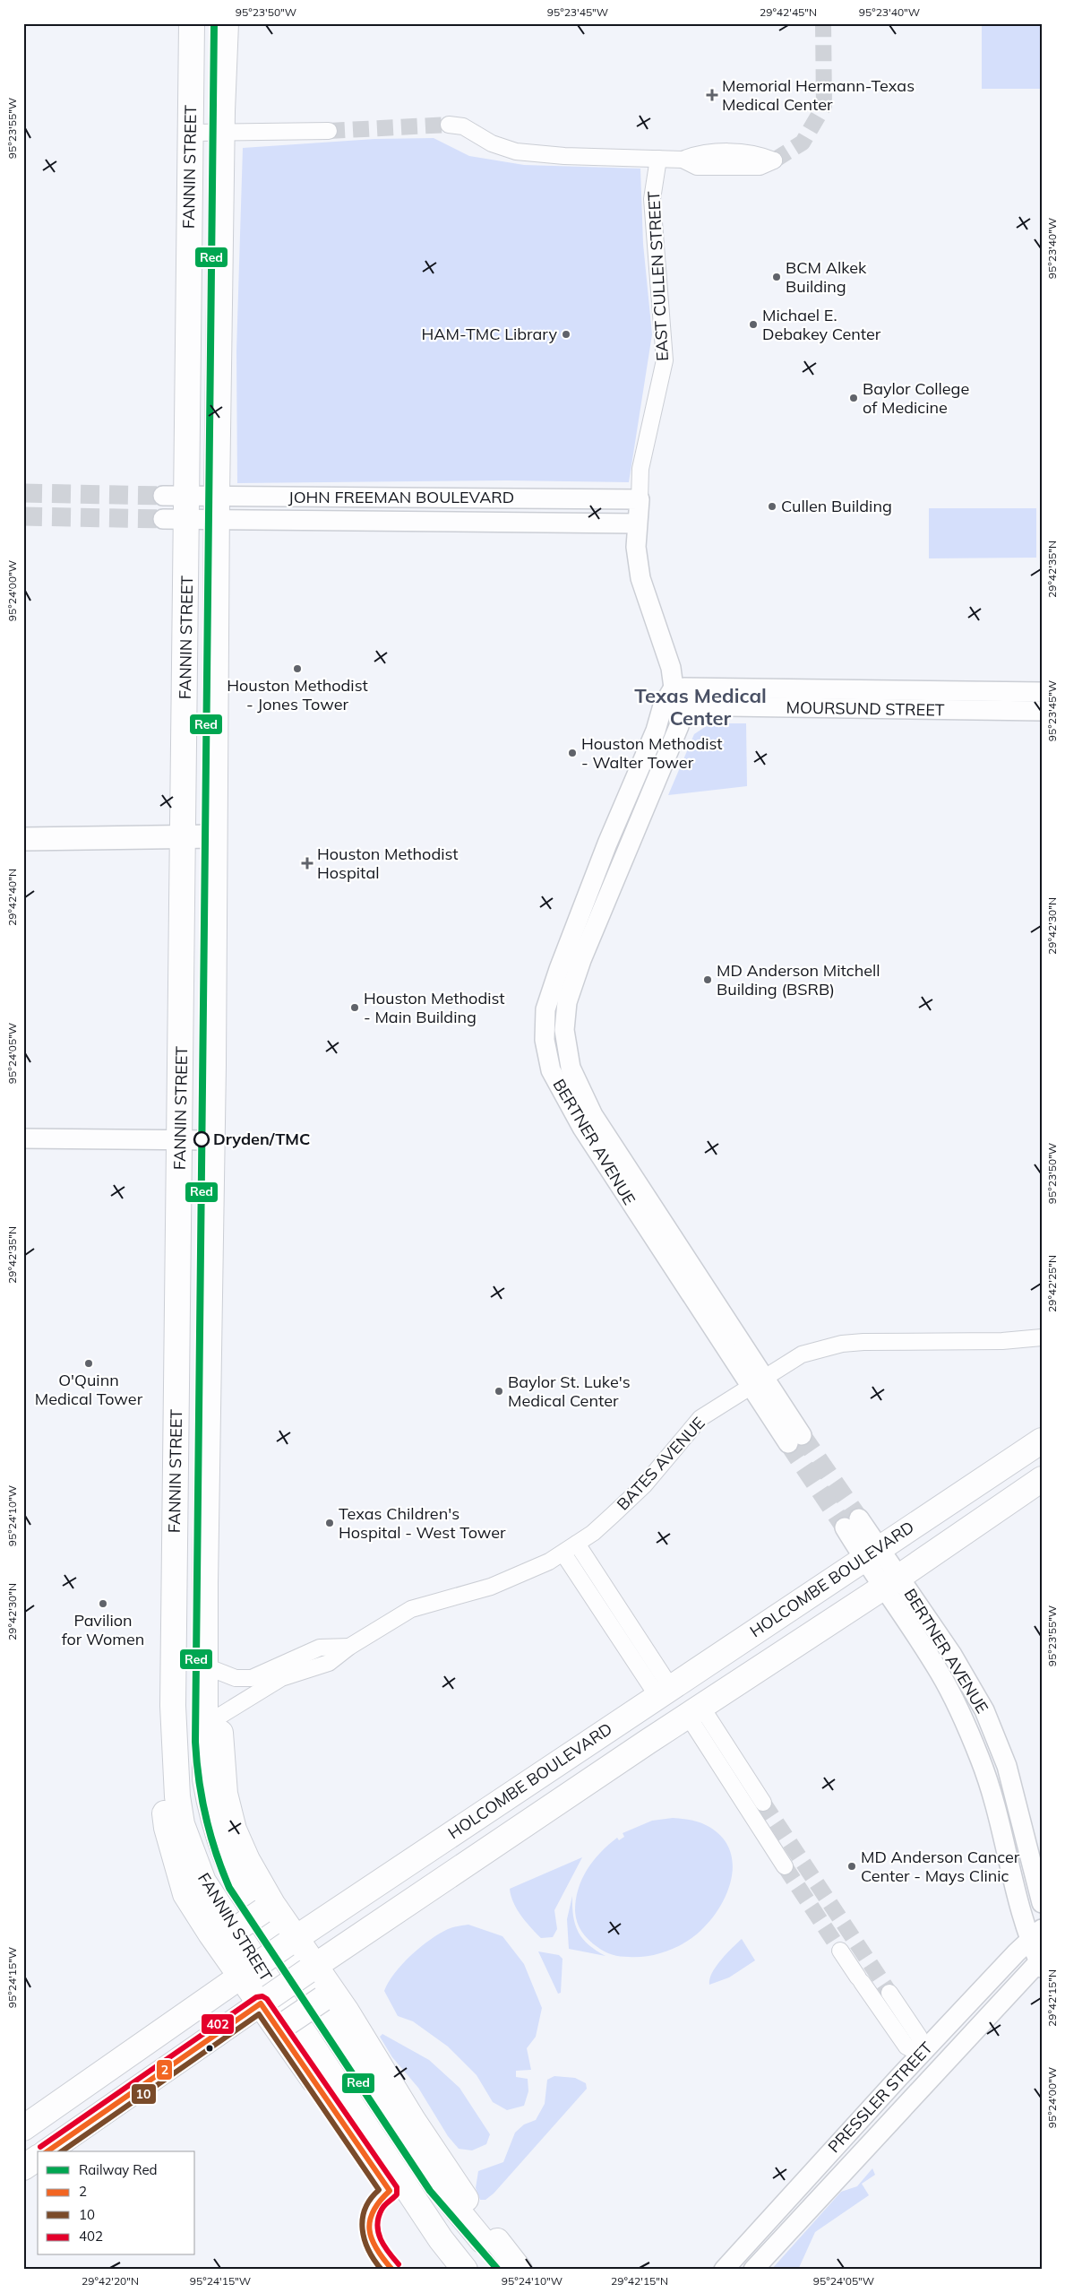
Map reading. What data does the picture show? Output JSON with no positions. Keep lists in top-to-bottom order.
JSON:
{
  "streets": {
    "main road": ["FANNIN STREET", "HOLCOMBE BOULEVARD"],
    "street": [
      "EAST CULLEN STREET",
      "JOHN FREEMAN BOULEVARD",
      "MOURSUND STREET",
      "BERTNER AVENUE",
      "BATES AVENUE",
      "PRESSLER STREET"
    ]
  },
  "crossings": [
    ["FANNIN STREET", "JOHN FREEMAN BOULEVARD"],
    ["EAST CULLEN STREET", "JOHN FREEMAN BOULEVARD"],
    ["EAST CULLEN STREET", "BERTNER AVENUE"],
    ["JOHN FREEMAN BOULEVARD", "BERTNER AVENUE"],
    ["MOURSUND STREET", "BERTNER AVENUE"],
    ["BERTNER AVENUE", "BATES AVENUE"],
    ["BERTNER AVENUE", "HOLCOMBE BOULEVARD"],
    ["BERTNER AVENUE", "PRESSLER STREET"]
  ],
  "districts": ["Texas Medical Center"],
  "places": {
    "health": ["Memorial Hermann-Texas Medical Center", "Houston Methodist Hospital"],
    "other": [
      "BCM Alkek Building",
      "Michael E. Debakey Center",
      "HAM-TMC Library",
      "Baylor College of Medicine",
      "Cullen Building",
      "Houston Methodist - Jones Tower",
      "Houston Methodist - Walter Tower",
      "MD Anderson Mitchell Building (BSRB)",
      "Houston Methodist - Main Building",
      "Dryden/TMC",
      "O'Quinn Medical Tower",
      "Baylor St. Luke's Medical Center",
      "Texas Children's Hospital - West Tower",
      "Pavilion for Women",
      "MD Anderson Cancer Center - Mays Clinic"
    ]
  },
  "lines": [
    "rail line Red",
    "transit line 402",
    "transit line 2",
    "transit line 10"
  ],
  "legend": [
    "Railway Red",
    "2",
    "10",
    "402"
  ],
  "coordinates": [
    "95°23'50\"W",
    "95°23'45\"W",
    "29°42'45\"N",
    "95°23'40\"W",
    "95°23'55\"W",
    "29°42'35\"N",
    "95°24'00\"W",
    "29°42'40\"N",
    "29°42'30\"N",
    "95°24'05\"W",
    "29°42'25\"N",
    "95°24'10\"W",
    "95°24'15\"W",
    "29°42'15\"N",
    "29°42'20\"N"
  ]
}
